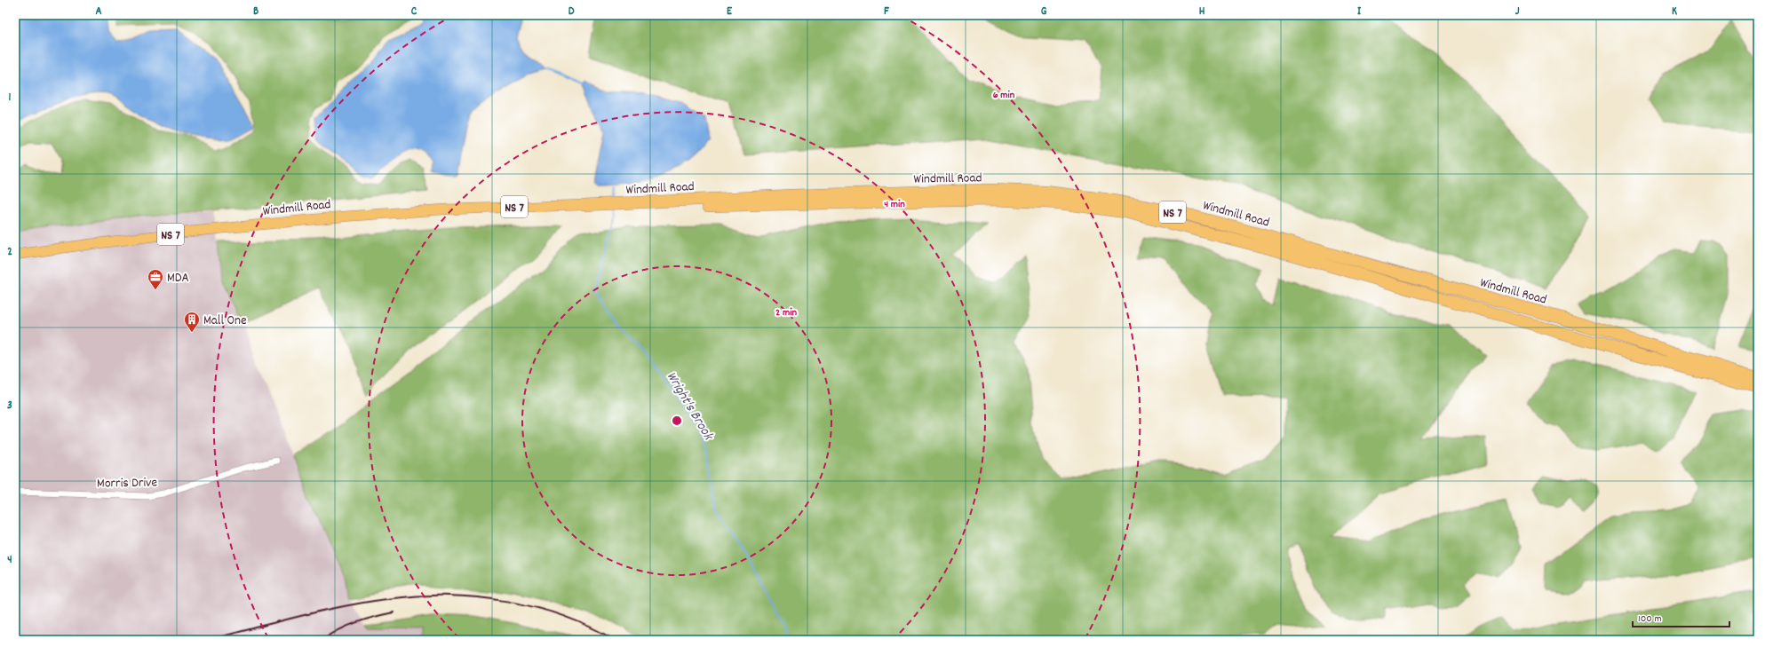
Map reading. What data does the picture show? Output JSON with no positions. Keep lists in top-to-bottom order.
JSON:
{
  "streets": {
    "highway": ["Windmill Road", "NS 7"],
    "street": ["Morris Drive"]
  },
  "water": ["Wright's Brook"],
  "places": {
    "office": ["MDA"],
    "building": ["Mall One"]
  },
  "scale_bar": "100 m",
  "grid": {
    "columns": [
      "A",
      "B",
      "C",
      "D",
      "E",
      "F",
      "G",
      "H",
      "I",
      "J",
      "K"
    ],
    "rows": [
      "1",
      "2",
      "3",
      "4"
    ]
  },
  "rings": ["6 min", "4 min", "2 min"]
}
